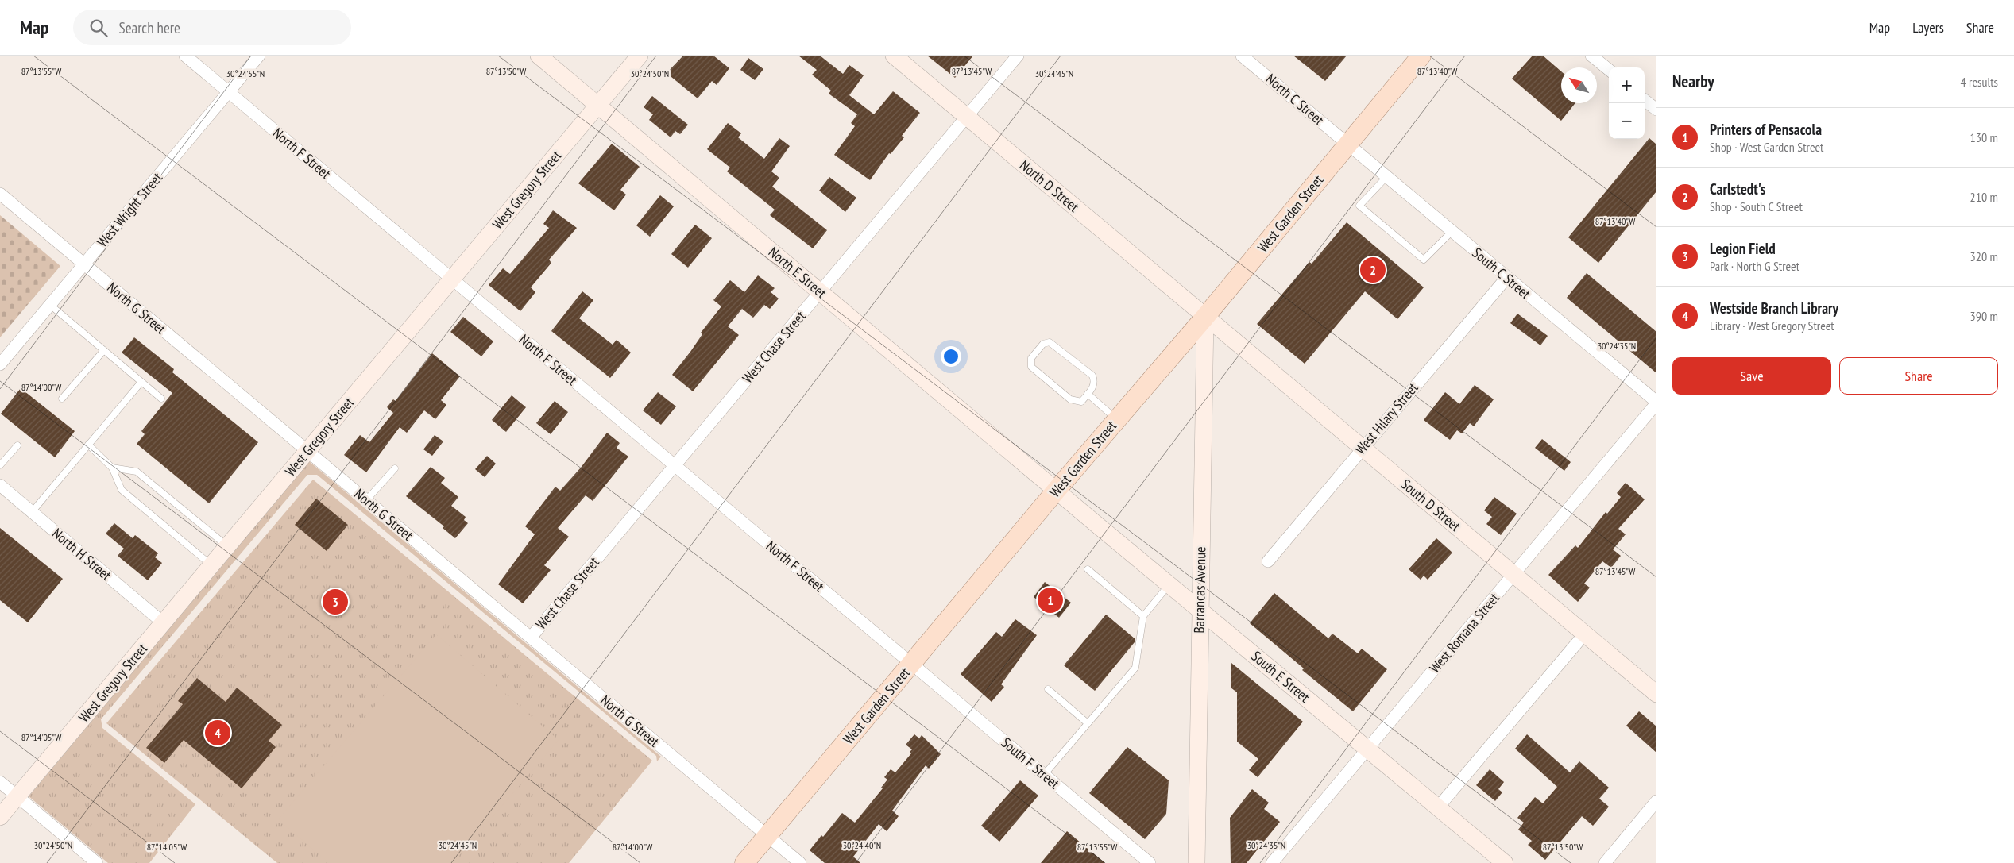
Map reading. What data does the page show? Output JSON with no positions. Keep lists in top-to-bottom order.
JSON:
{
  "streets": {
    "main road": ["West Garden Street"],
    "street": [
      "North C Street",
      "North F Street",
      "North D Street",
      "West Gregory Street",
      "West Wright Street",
      "North E Street",
      "South C Street",
      "North G Street",
      "West Chase Street",
      "West Hilary Street",
      "South D Street",
      "North H Street",
      "Barrancas Avenue",
      "West Romana Street",
      "South E Street",
      "South F Street"
    ]
  },
  "crossings": [
    ["North C Street", "West Garden Street"],
    ["North C Street", "South C Street"],
    ["North F Street", "West Gregory Street"],
    ["North F Street", "West Wright Street"],
    ["North F Street", "West Garden Street"],
    ["North F Street", "West Chase Street"],
    ["North F Street", "South F Street"],
    ["North D Street", "West Garden Street"],
    ["North D Street", "West Chase Street"],
    ["North D Street", "South D Street"],
    ["North D Street", "Barrancas Avenue"],
    ["West Gregory Street", "North E Street"],
    ["West Gregory Street", "North G Street"],
    ["West Gregory Street", "North H Street"],
    ["West Wright Street", "North G Street"],
    ["West Garden Street", "North E Street"],
    ["West Garden Street", "South C Street"],
    ["West Garden Street", "North G Street"],
    ["West Garden Street", "South D Street"],
    ["West Garden Street", "Barrancas Avenue"],
    ["West Garden Street", "South E Street"],
    ["West Garden Street", "South F Street"],
    ["North E Street", "West Chase Street"],
    ["North E Street", "South E Street"],
    ["South C Street", "West Hilary Street"],
    ["South C Street", "West Romana Street"],
    ["North G Street", "West Chase Street"],
    ["West Hilary Street", "South D Street"],
    ["South D Street", "Barrancas Avenue"],
    ["South D Street", "West Romana Street"],
    ["Barrancas Avenue", "South E Street"],
    ["West Romana Street", "South E Street"]
  ],
  "north": "top left",
  "page": {
    "header": "Map",
    "search": "Search here",
    "nav": ["Map", "Layers", "Share"],
    "heading": ["Nearby", "4 results"],
    "map_buttons": ["+", "−"],
    "list": [
      {
        "mark": "1",
        "name": "Printers of Pensacola",
        "note": "Shop · West Garden Street",
        "value": "130 m"
      },
      {
        "mark": "2",
        "name": "Carlstedt's",
        "note": "Shop · South C Street",
        "value": "210 m"
      },
      {
        "mark": "3",
        "name": "Legion Field",
        "note": "Park · North G Street",
        "value": "320 m"
      },
      {
        "mark": "4",
        "name": "Westside Branch Library",
        "note": "Library · West Gregory Street",
        "value": "390 m"
      }
    ],
    "pins": [
      "2",
      "1",
      "3",
      "4"
    ],
    "buttons": ["Save", "Share"]
  },
  "coordinates": [
    "87°13'55\"W",
    "87°13'50\"W",
    "87°13'45\"W",
    "87°13'40\"W",
    "30°24'50\"N",
    "30°24'45\"N",
    "30°24'55\"N",
    "30°24'35\"N",
    "87°14'00\"W",
    "87°14'05\"W",
    "30°24'40\"N"
  ]
}
